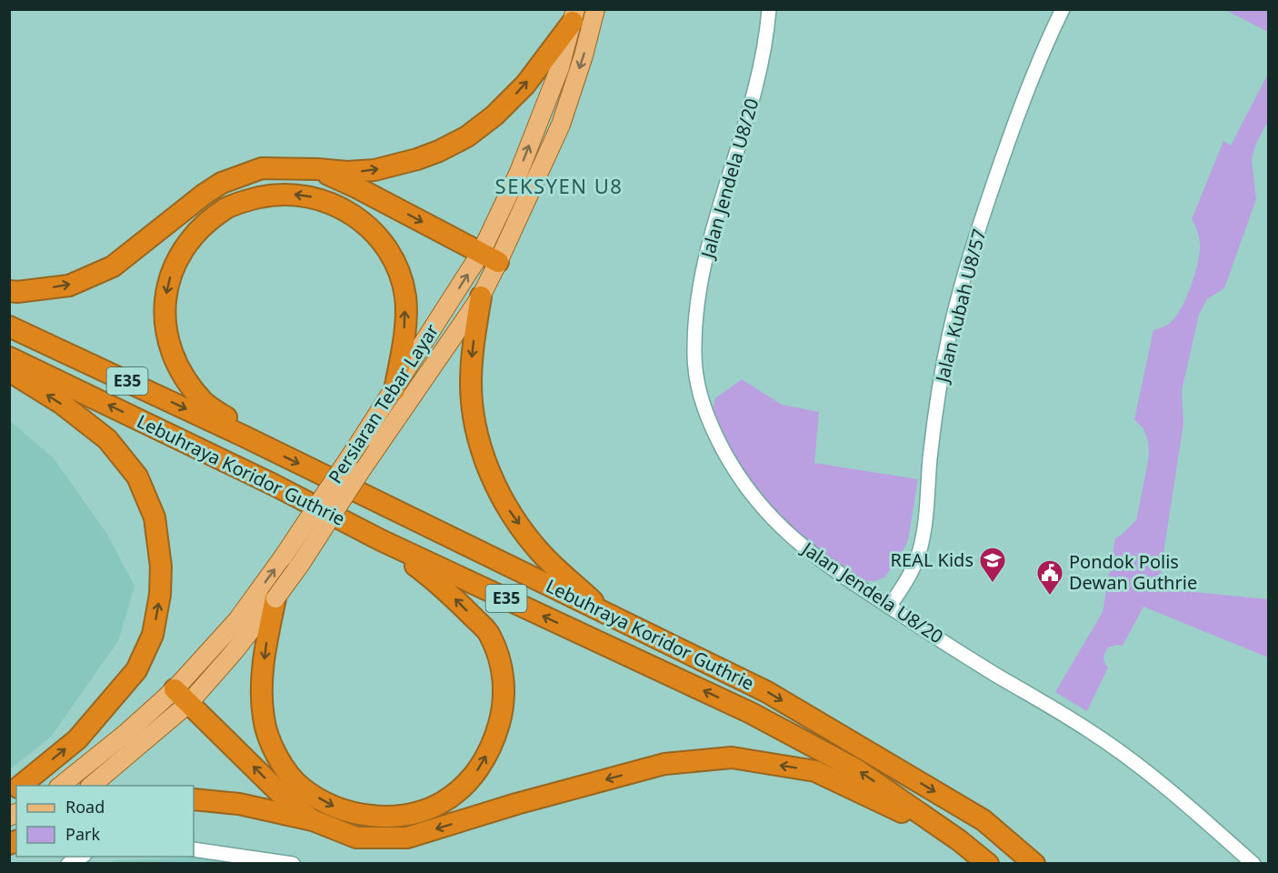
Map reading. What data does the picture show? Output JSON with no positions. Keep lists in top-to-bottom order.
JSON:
{
  "streets": {
    "highway": ["E35", "Lebuhraya Koridor Guthrie"],
    "main road": ["Persiaran Tebar Layar"],
    "street": ["Jalan Jendela U8/20", "Jalan Kubah U8/57"]
  },
  "crossings": [
    ["Jalan Jendela U8/20", "Jalan Kubah U8/57"]
  ],
  "districts": ["SEKSYEN U8"],
  "places": {
    "school or university": ["REAL Kids"],
    "public building": ["Pondok Polis Dewan Guthrie"]
  },
  "legend": ["Road", "Park"]
}
